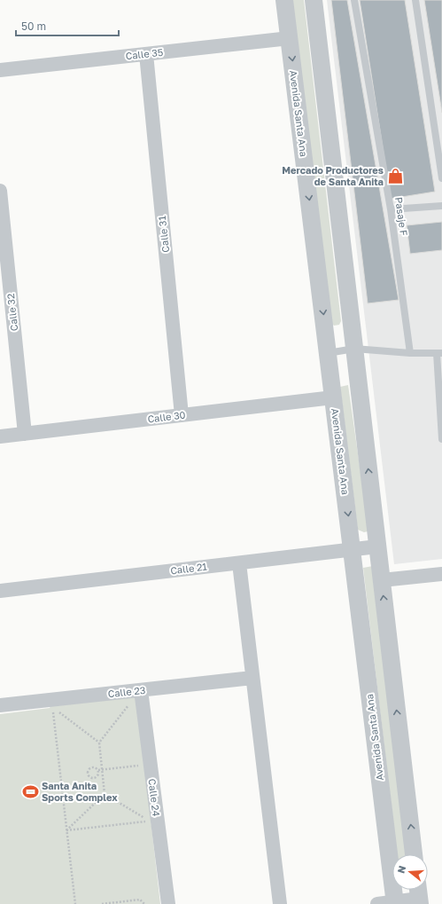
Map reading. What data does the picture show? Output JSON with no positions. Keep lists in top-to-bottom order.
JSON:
{
  "streets": {
    "street": [
      "Calle 35",
      "Avenida Santa Ana",
      "Calle 31",
      "Calle 32",
      "Calle 30",
      "Calle 21",
      "Calle 23",
      "Calle 24"
    ],
    "lane": ["Pasaje F"]
  },
  "crossings": [
    ["Calle 35", "Avenida Santa Ana"],
    ["Calle 35", "Calle 31"],
    ["Avenida Santa Ana", "Calle 30"],
    ["Avenida Santa Ana", "Calle 21"],
    ["Calle 31", "Calle 30"],
    ["Calle 32", "Calle 30"],
    ["Calle 23", "Calle 24"]
  ],
  "places": {
    "shop": ["Mercado Productores de Santa Anita"],
    "sports": ["Santa Anita Sports Complex"]
  },
  "scale_bar": "50 m",
  "north": "left"
}
